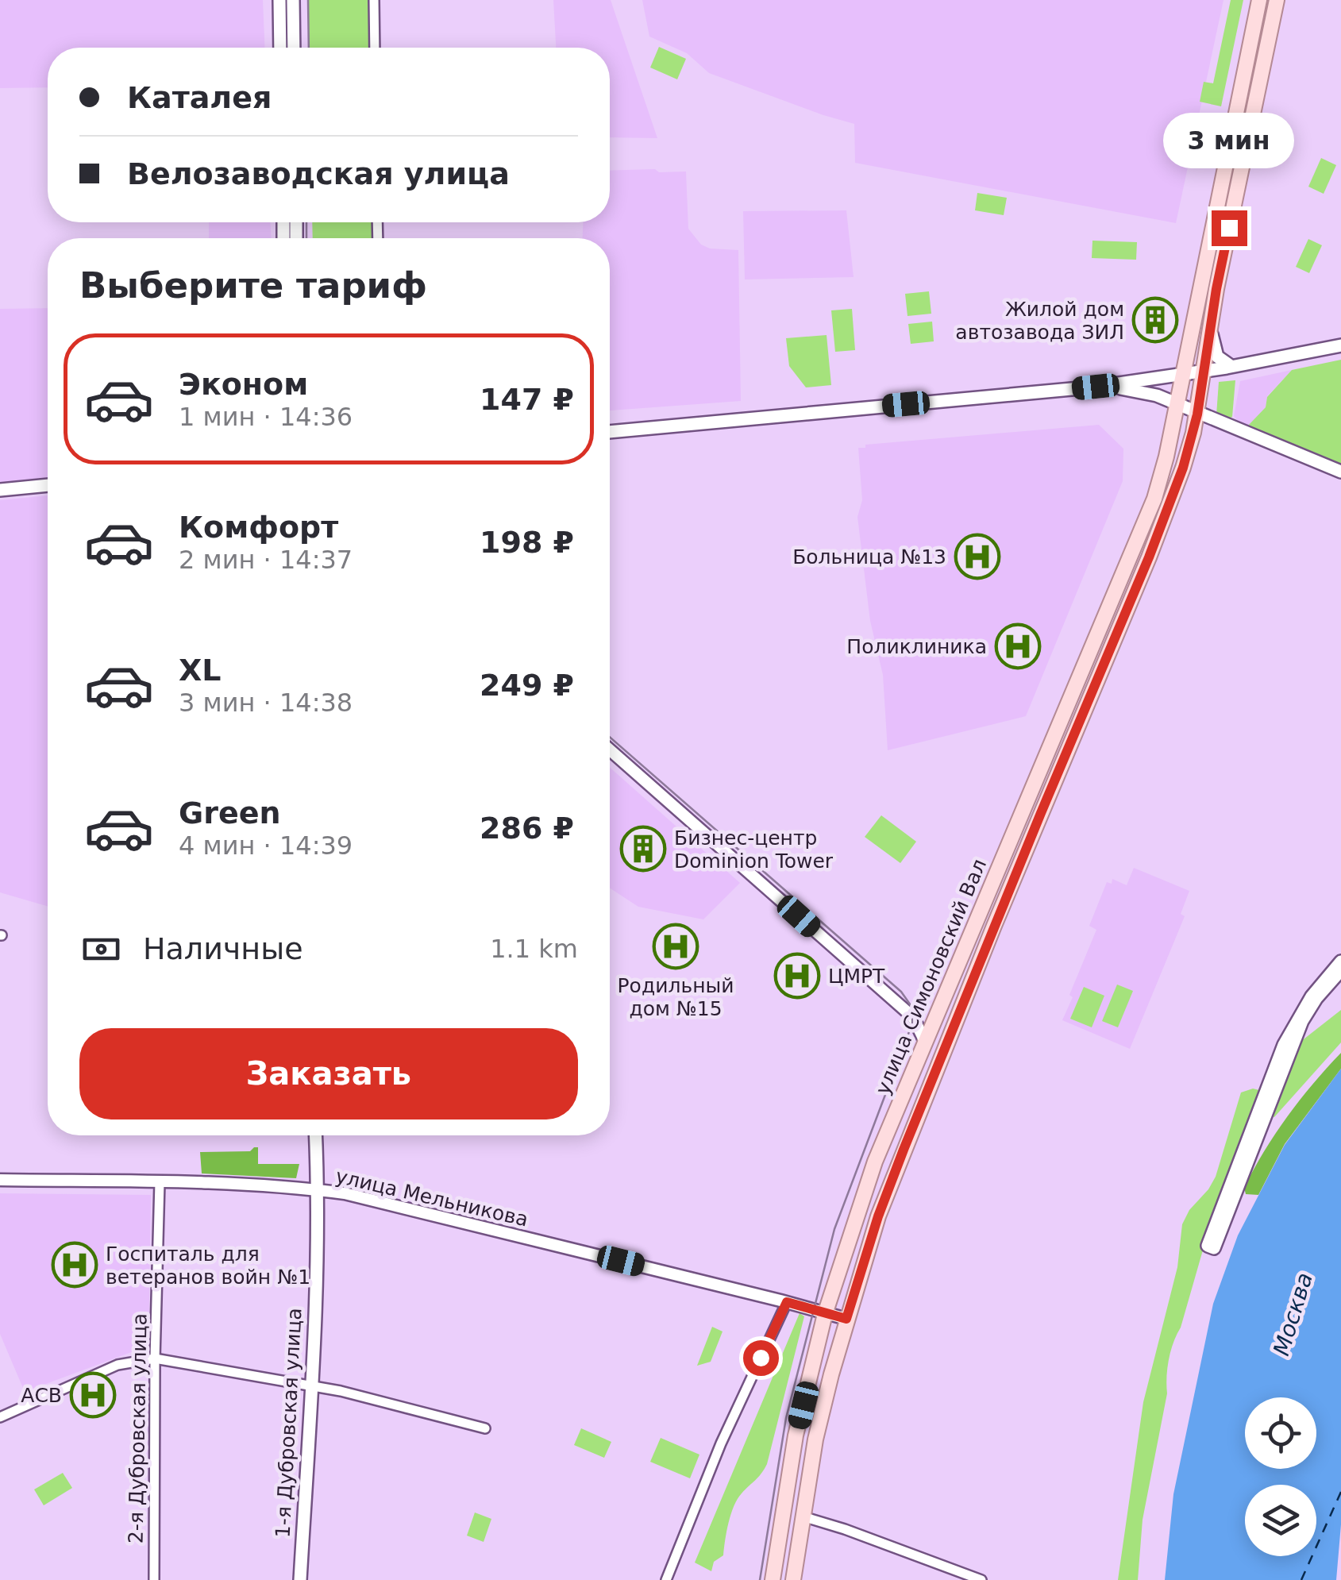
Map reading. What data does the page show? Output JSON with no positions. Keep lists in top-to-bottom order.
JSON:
{
  "streets": {
    "main road": ["улица Симоновский Вал", "1-я Дубровская улица"],
    "street": ["улица Мельникова", "2-я Дубровская улица"]
  },
  "crossings": [
    ["улица Симоновский Вал", "улица Мельникова"],
    ["улица Мельникова", "1-я Дубровская улица"],
    ["улица Мельникова", "2-я Дубровская улица"]
  ],
  "water": ["Москва"],
  "places": {
    "building": ["Жилой дом автозавода ЗИЛ", "Бизнес-центр Dominion Tower"],
    "hospital": [
      "Больница №13",
      "Поликлиника",
      "Родильный дом №15",
      "ЦМРТ",
      "Госпиталь для ветеранов войн №1",
      "АСВ"
    ]
  },
  "page": {
    "banner": ["Каталея", "Велозаводская улица"],
    "bubble": "3 мин",
    "heading": "Выберите тариф",
    "list": [
      {
        "name": "Эконом",
        "note": "1 мин · 14:36",
        "value": "147 ₽"
      },
      {
        "name": "Комфорт",
        "note": "2 мин · 14:37",
        "value": "198 ₽"
      },
      {
        "name": "XL",
        "note": "3 мин · 14:38",
        "value": "249 ₽"
      },
      {
        "name": "Green",
        "note": "4 мин · 14:39",
        "value": "286 ₽"
      }
    ],
    "pay": ["Наличные", "1.1 km"],
    "buttons": "Заказать"
  }
}
